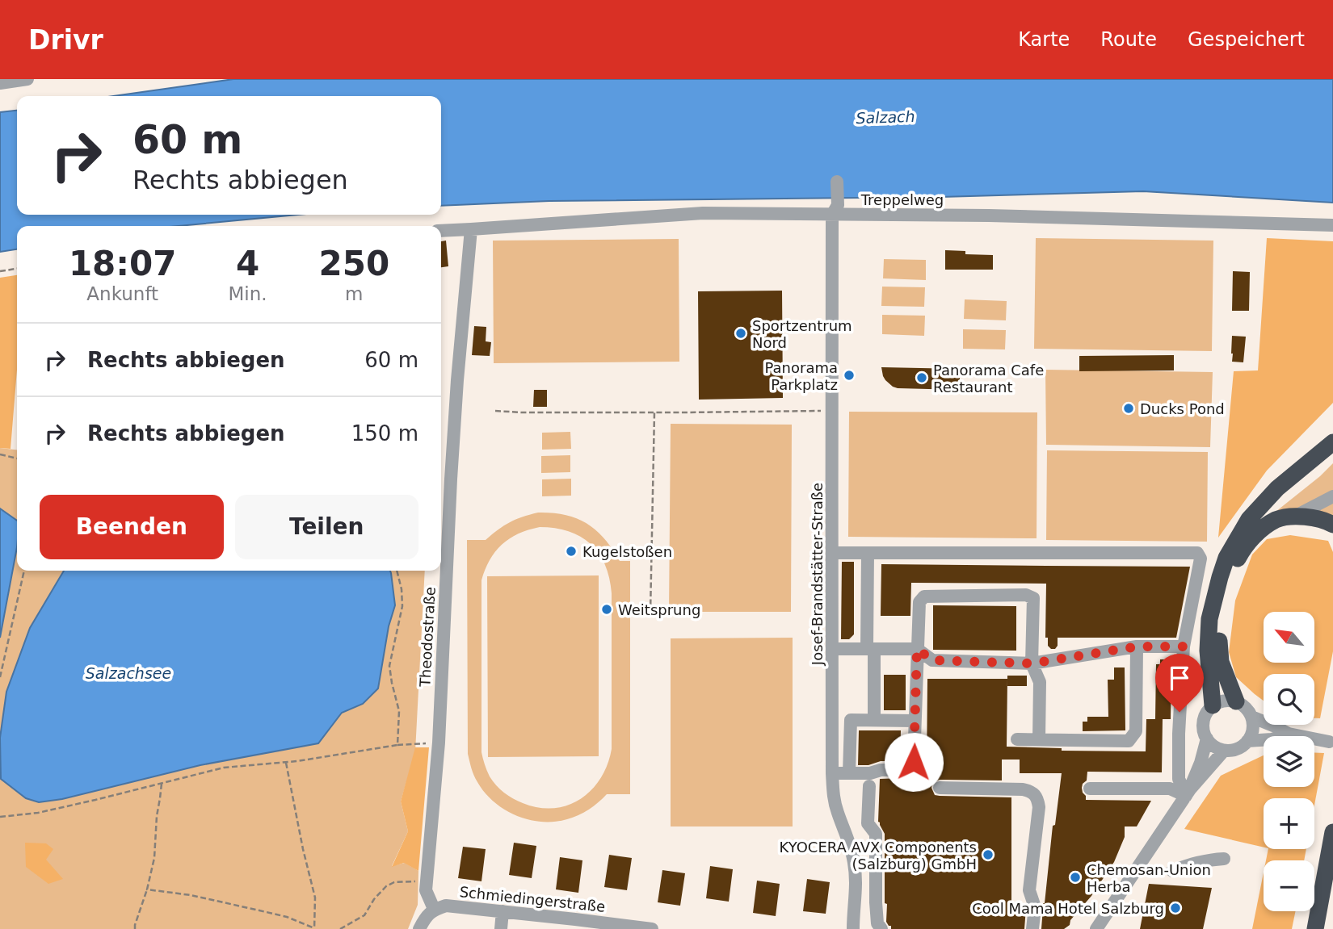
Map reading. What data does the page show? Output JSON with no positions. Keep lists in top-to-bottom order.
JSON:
{
  "streets": {
    "street": [
      "Treppelweg",
      "Josef-Brandstätter-Straße",
      "Theodostraße",
      "Schmiedingerstraße"
    ]
  },
  "crossings": [
    ["Treppelweg", "Josef-Brandstätter-Straße"],
    ["Treppelweg", "Theodostraße"],
    ["Theodostraße", "Schmiedingerstraße"]
  ],
  "water": ["Salzach", "Salzachsee"],
  "places": [
    "Sportzentrum Nord",
    "Panorama Parkplatz",
    "Panorama Cafe Restaurant",
    "Ducks Pond",
    "Kugelstoßen",
    "Weitsprung",
    "KYOCERA AVX Components (Salzburg) GmbH",
    "Chemosan-Union Herba",
    "Cool Mama Hotel Salzburg"
  ],
  "north": "top left",
  "page": {
    "header": "Drivr",
    "nav": ["Karte", "Route", "Gespeichert"],
    "turn": ["60 m", "Rechts abbiegen"],
    "eta": [
      "18:07",
      "Ankunft",
      "4",
      "Min.",
      "250",
      "m"
    ],
    "list": [
      {
        "name": "Rechts abbiegen",
        "value": "60 m"
      },
      {
        "name": "Rechts abbiegen",
        "value": "150 m"
      }
    ],
    "buttons": ["Beenden", "Teilen"],
    "map_buttons": ["+", "−"]
  }
}
